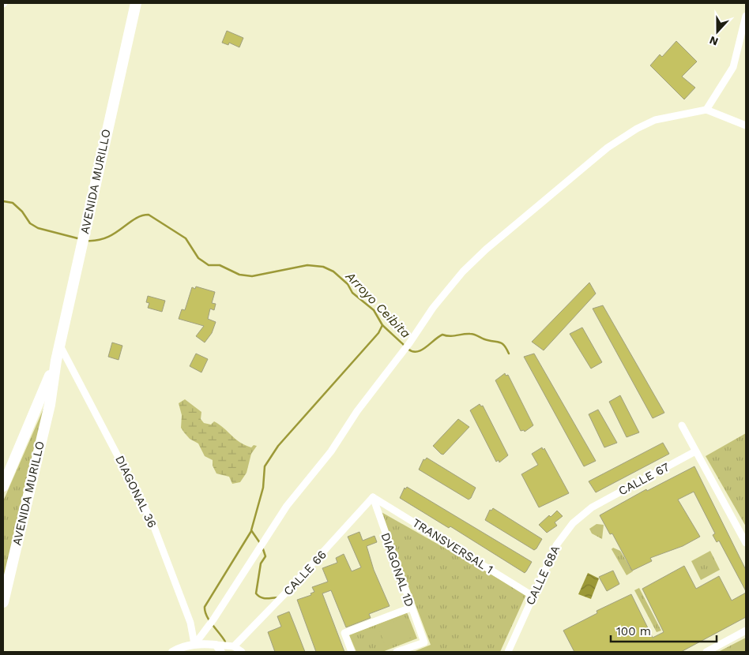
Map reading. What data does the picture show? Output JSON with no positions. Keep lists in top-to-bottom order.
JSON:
{
  "streets": {
    "main road": ["AVENIDA MURILLO"],
    "street": [
      "CALLE 67",
      "DIAGONAL 36",
      "TRANSVERSAL 1",
      "DIAGONAL 1D",
      "CALLE 66",
      "CALLE 68A"
    ]
  },
  "crossings": [
    ["AVENIDA MURILLO", "DIAGONAL 36"],
    ["CALLE 67", "CALLE 68A"],
    ["TRANSVERSAL 1", "DIAGONAL 1D"],
    ["TRANSVERSAL 1", "CALLE 66"],
    ["TRANSVERSAL 1", "CALLE 68A"],
    ["DIAGONAL 1D", "CALLE 66"]
  ],
  "water": ["Arroyo Ceibita"],
  "scale_bar": "100 m",
  "north": "bottom"
}
